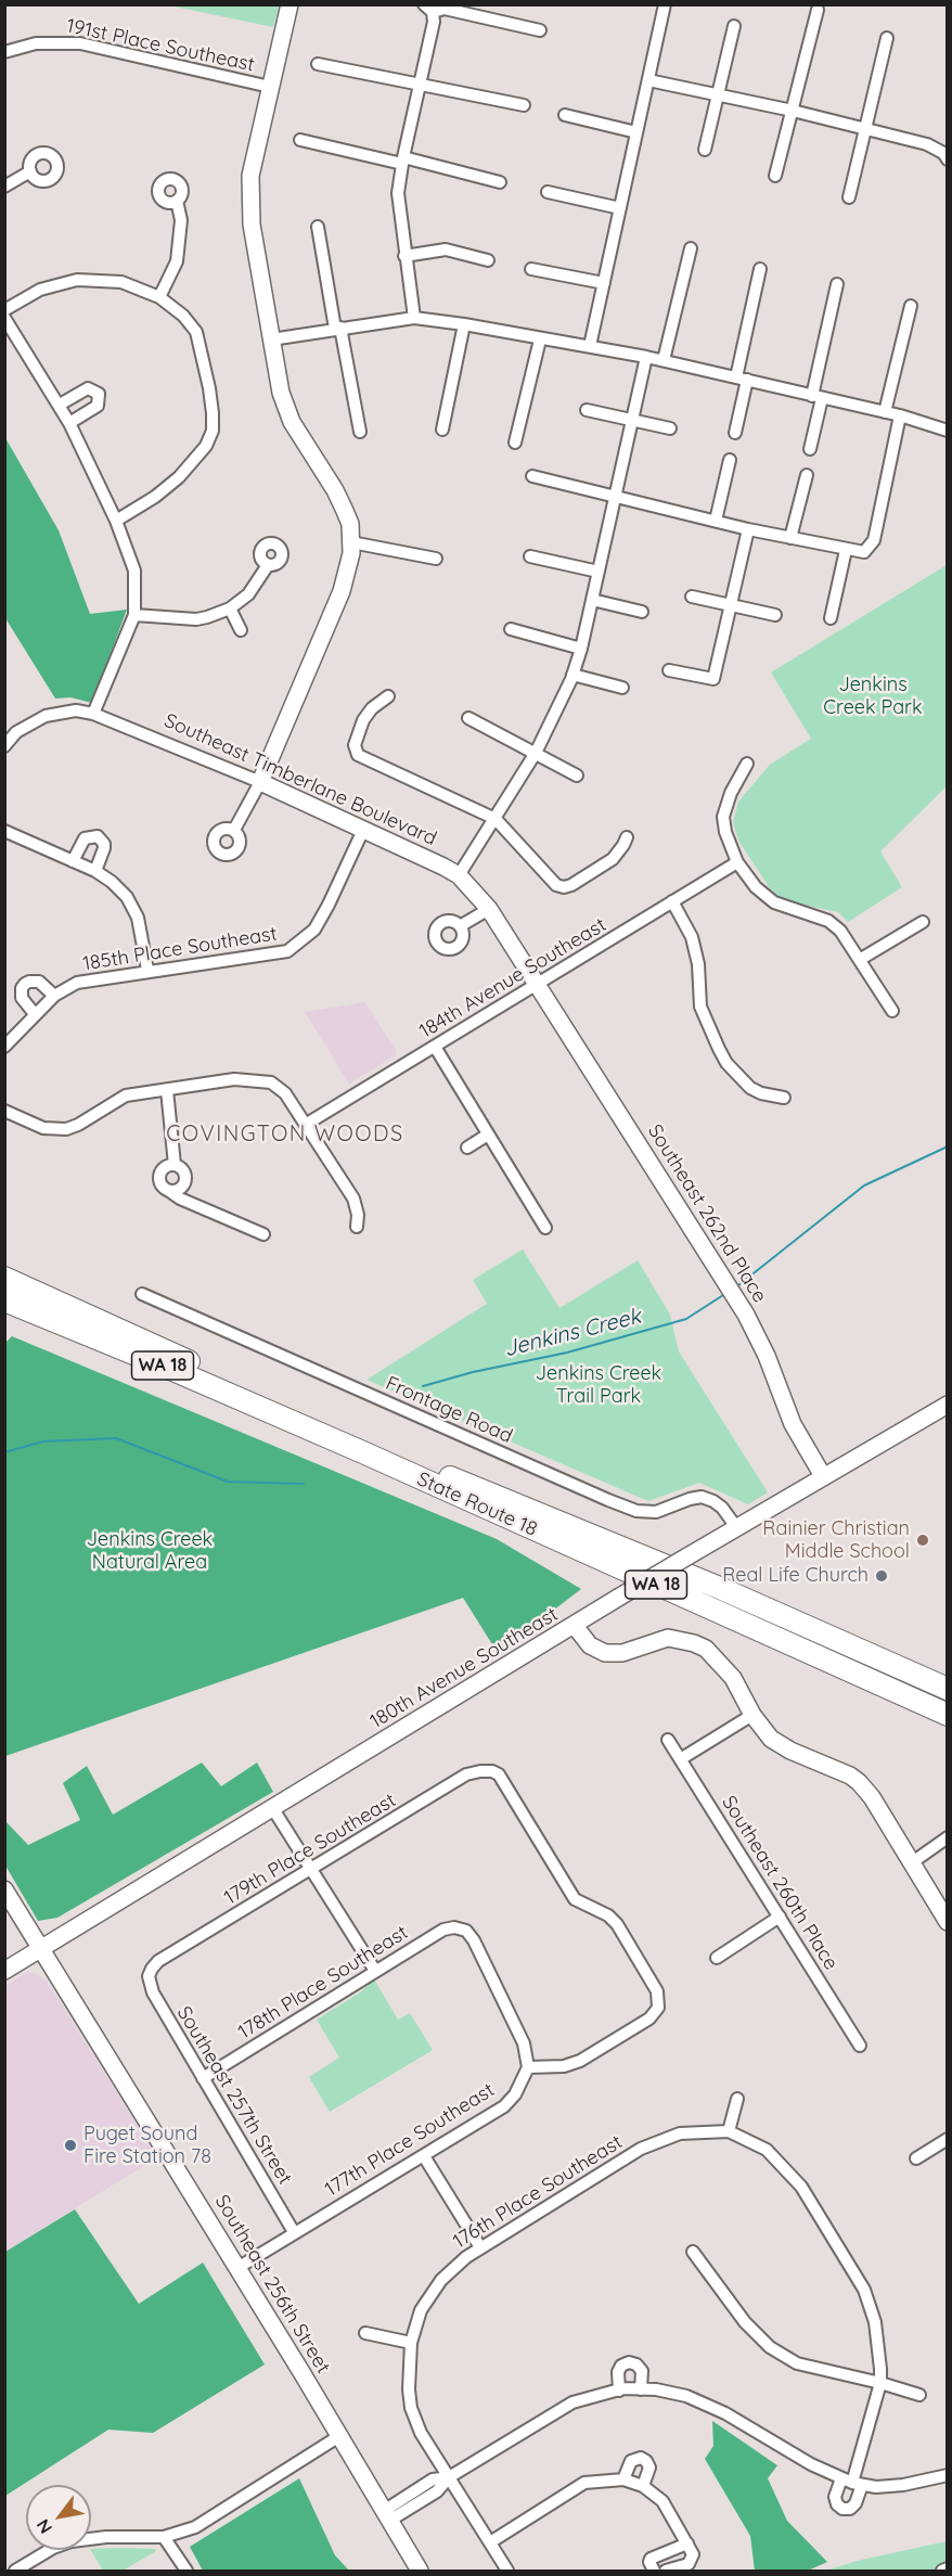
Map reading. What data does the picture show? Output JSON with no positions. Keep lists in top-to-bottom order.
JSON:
{
  "streets": {
    "highway": ["WA 18", "State Route 18"],
    "street": [
      "191st Place Southeast",
      "Southeast Timberlane Boulevard",
      "185th Place Southeast",
      "184th Avenue Southeast",
      "Southeast 262nd Place",
      "Frontage Road",
      "180th Avenue Southeast",
      "179th Place Southeast",
      "Southeast 260th Place",
      "178th Place Southeast",
      "Southeast 257th Street",
      "177th Place Southeast",
      "176th Place Southeast",
      "Southeast 256th Street"
    ]
  },
  "crossings": [
    ["Southeast Timberlane Boulevard", "185th Place Southeast"],
    ["Southeast Timberlane Boulevard", "184th Avenue Southeast"],
    ["Southeast Timberlane Boulevard", "Southeast 262nd Place"],
    ["184th Avenue Southeast", "Southeast 262nd Place"],
    ["Southeast 262nd Place", "180th Avenue Southeast"],
    ["Frontage Road", "180th Avenue Southeast"],
    ["180th Avenue Southeast", "Southeast 256th Street"],
    ["179th Place Southeast", "178th Place Southeast"],
    ["179th Place Southeast", "Southeast 257th Street"],
    ["179th Place Southeast", "177th Place Southeast"],
    ["178th Place Southeast", "Southeast 257th Street"],
    ["178th Place Southeast", "177th Place Southeast"],
    ["Southeast 257th Street", "177th Place Southeast"],
    ["177th Place Southeast", "Southeast 256th Street"]
  ],
  "districts": ["COVINGTON WOODS"],
  "water": ["Jenkins Creek"],
  "parks": ["Jenkins Creek Park", "Jenkins Creek Trail Park", "Jenkins Creek Natural Area"],
  "places": ["Rainier Christian Middle School", "Real Life Church", "Puget Sound Fire Station 78"],
  "north": "bottom left"
}
